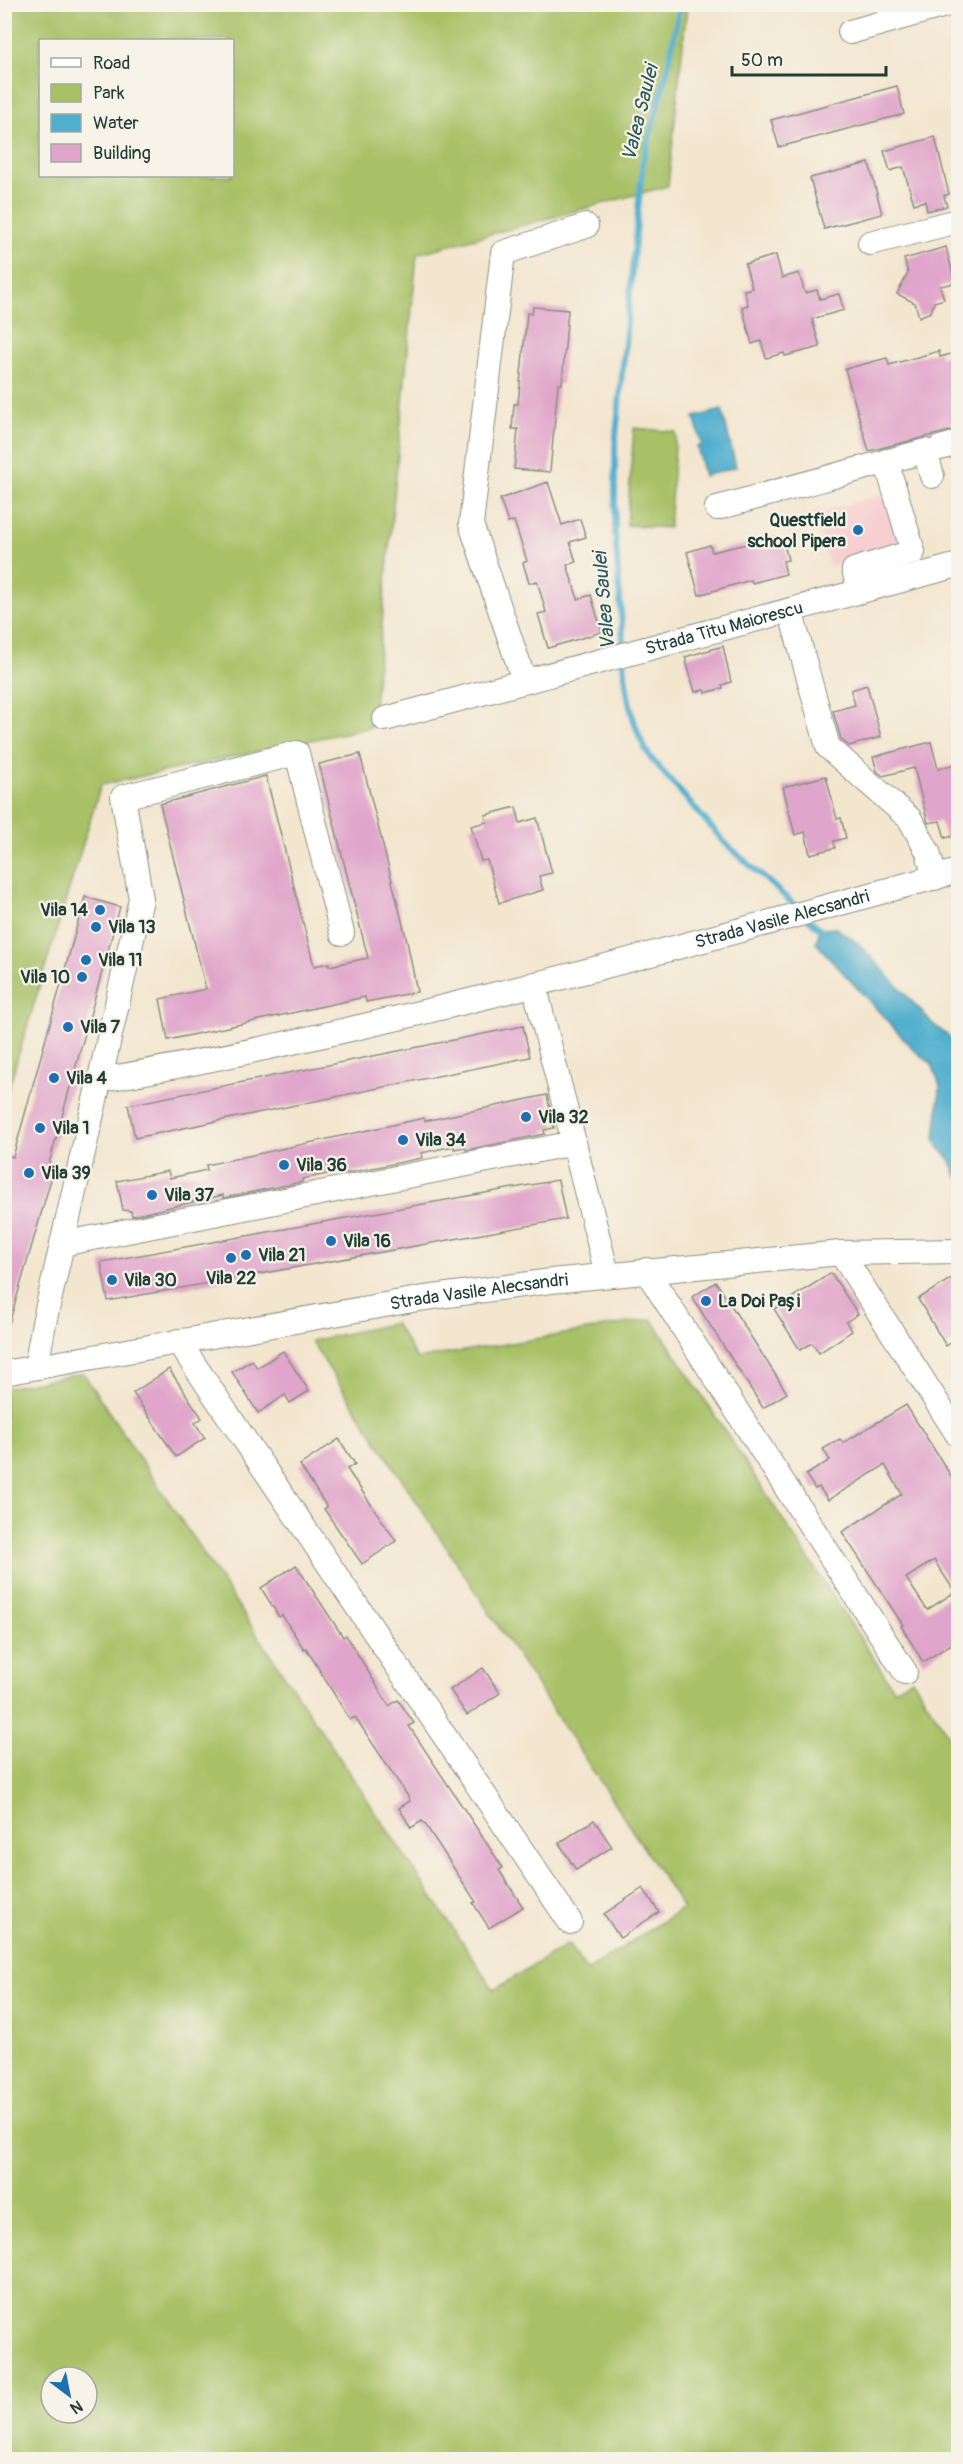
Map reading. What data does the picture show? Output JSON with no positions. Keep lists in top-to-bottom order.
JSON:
{
  "streets": {
    "street": ["Strada Titu Maiorescu", "Strada Vasile Alecsandri"]
  },
  "water": ["Valea Saulei"],
  "places": [
    "Questfield school Pipera",
    "Vila 14",
    "Vila 13",
    "Vila 11",
    "Vila 10",
    "Vila 7",
    "Vila 4",
    "Vila 32",
    "Vila 1",
    "Vila 34",
    "Vila 36",
    "Vila 39",
    "Vila 37",
    "Vila 16",
    "Vila 21",
    "Vila 22",
    "Vila 30",
    "La Doi Pași"
  ],
  "legend": [
    "Road",
    "Park",
    "Water",
    "Building"
  ],
  "scale_bar": "50 m",
  "north": "bottom right"
}
